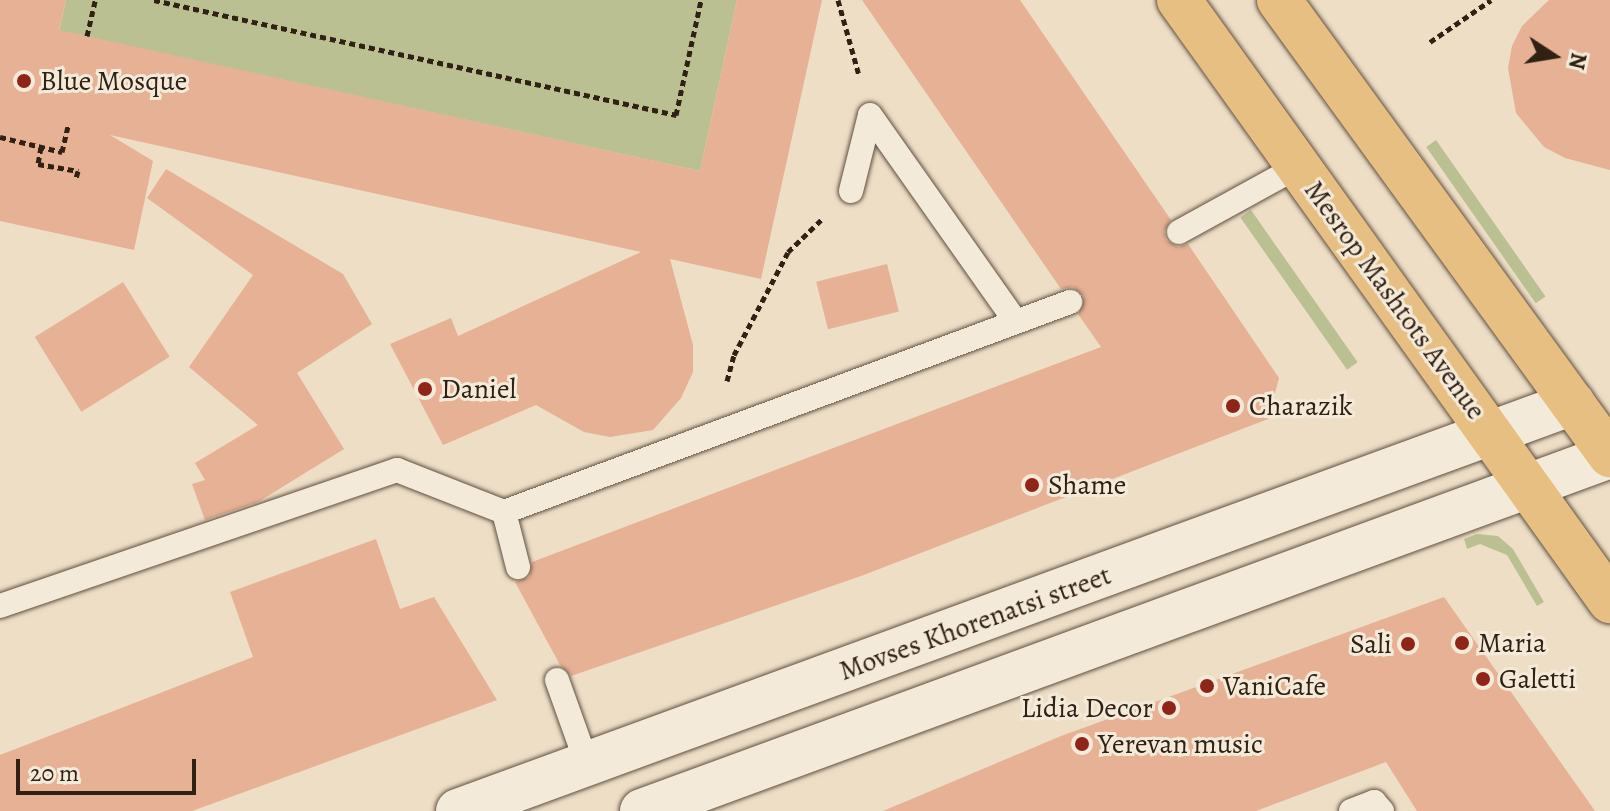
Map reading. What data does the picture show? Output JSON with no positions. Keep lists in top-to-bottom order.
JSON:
{
  "streets": {
    "highway": ["Mesrop Mashtots Avenue"],
    "main road": ["Movses Khorenatsi street"]
  },
  "crossings": [
    ["Mesrop Mashtots Avenue", "Movses Khorenatsi street"]
  ],
  "places": [
    "Blue Mosque",
    "Daniel",
    "Charazik",
    "Shame",
    "Maria",
    "Sali",
    "Galetti",
    "VaniCafe",
    "Lidia Decor",
    "Yerevan music"
  ],
  "scale_bar": "20 m",
  "north": "right"
}
